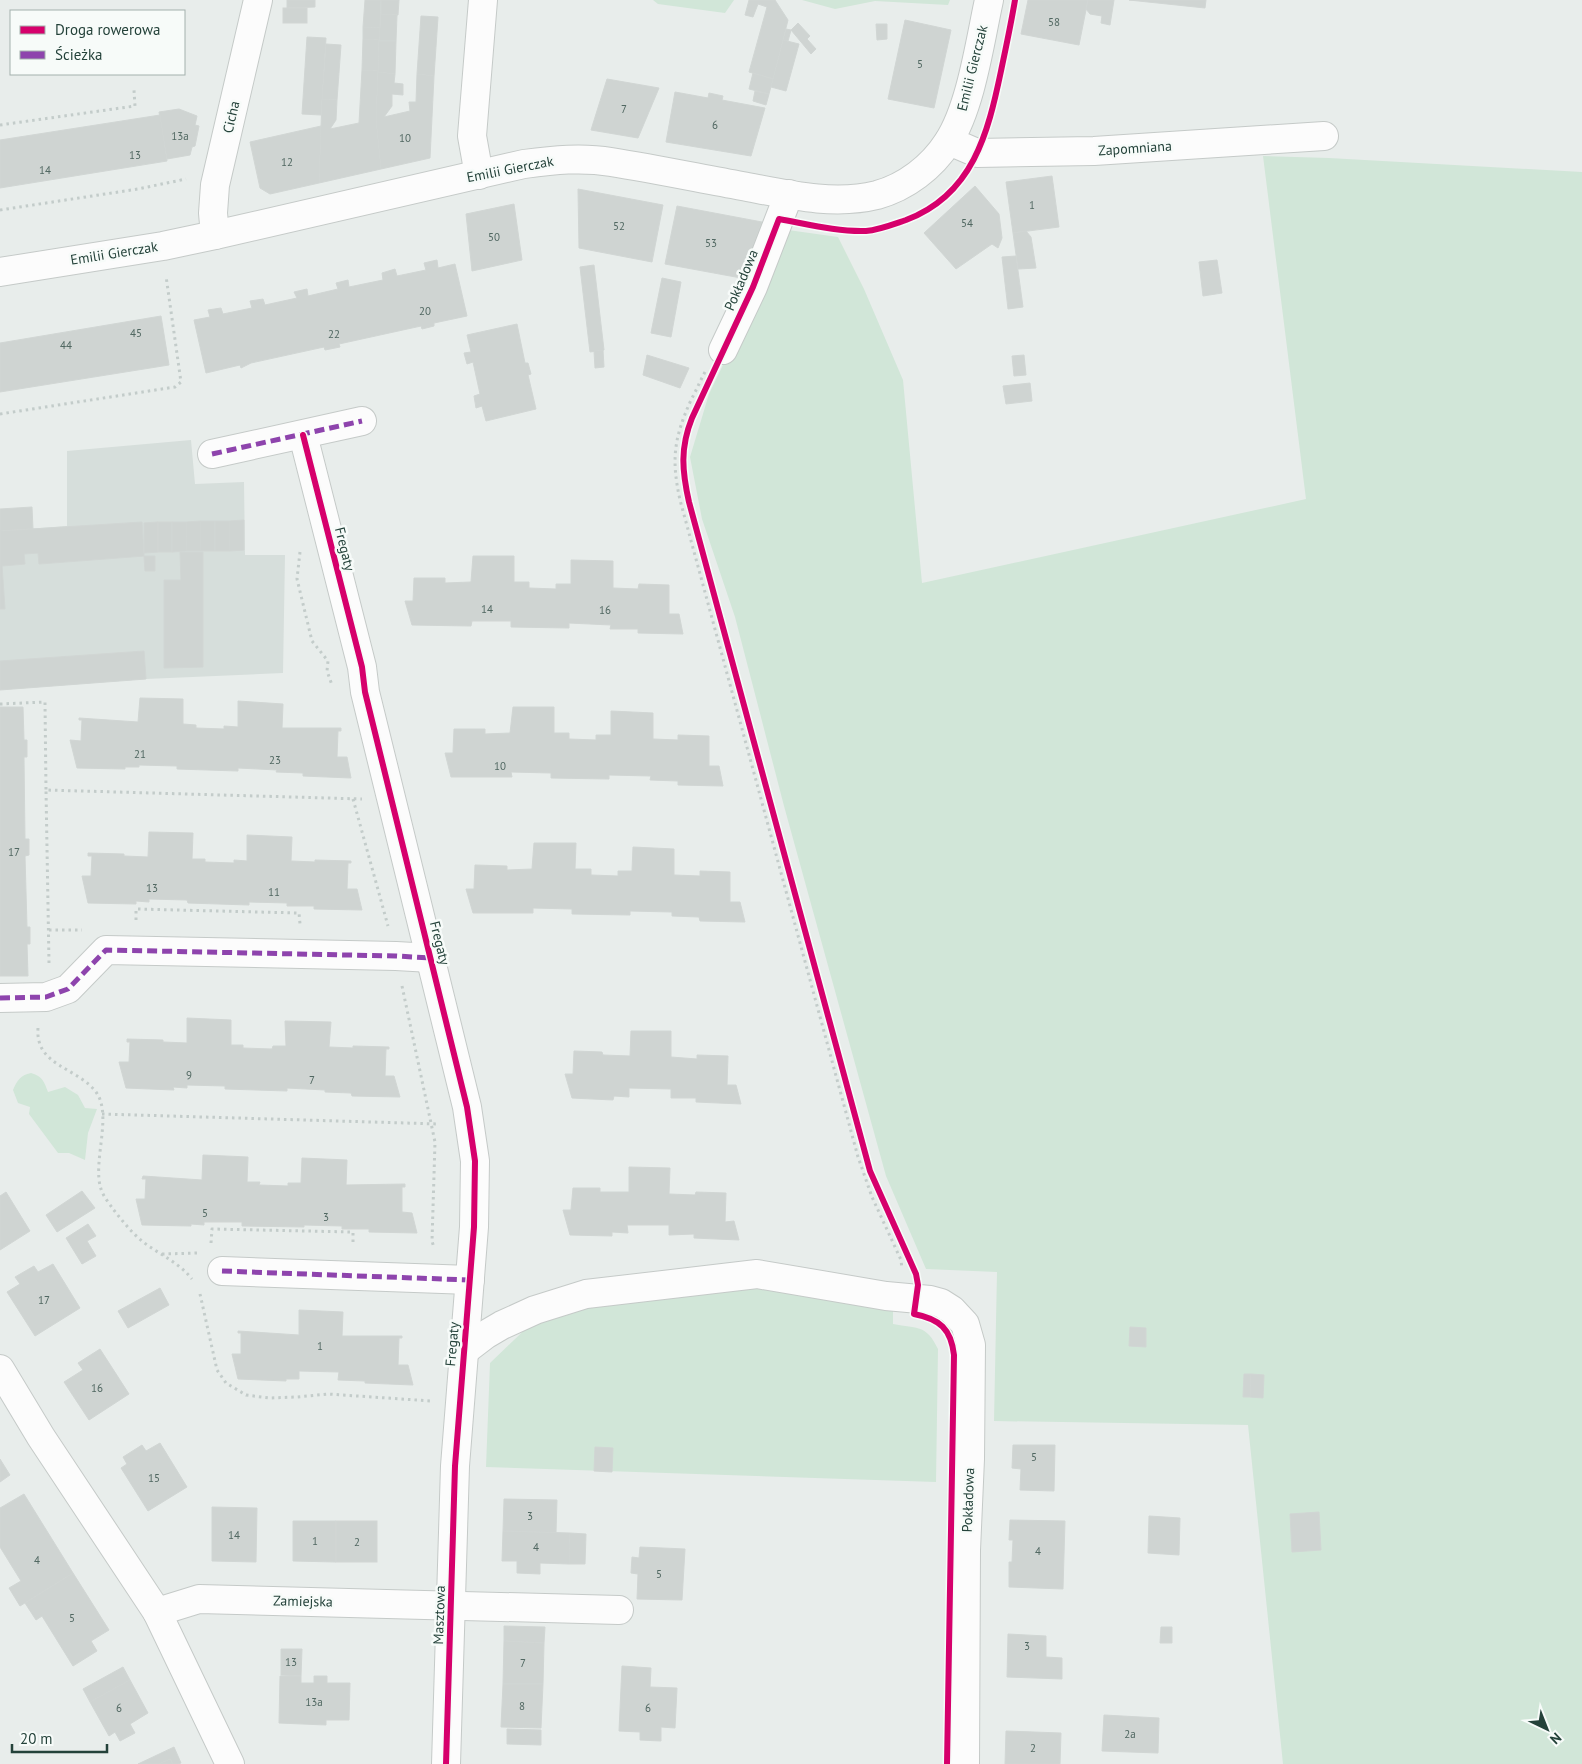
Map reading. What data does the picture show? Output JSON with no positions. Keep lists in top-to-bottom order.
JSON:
{
  "streets": {
    "street": [
      "Emilii Gierczak",
      "Cicha",
      "Zapomniana",
      "Pokładowa",
      "Fregaty",
      "Zamiejska",
      "Masztowa"
    ]
  },
  "crossings": [
    ["Emilii Gierczak", "Cicha"],
    ["Emilii Gierczak", "Zapomniana"],
    ["Emilii Gierczak", "Pokładowa"],
    ["Pokładowa", "Fregaty"],
    ["Fregaty", "Masztowa"],
    ["Zamiejska", "Masztowa"]
  ],
  "house_numbers": [
    "58",
    "5",
    "7",
    "6",
    "13a",
    "10",
    "13",
    "12",
    "14",
    "1",
    "54",
    "52",
    "50",
    "53",
    "20",
    "45",
    "22",
    "44",
    "14",
    "16",
    "21",
    "23",
    "10",
    "17",
    "13",
    "11",
    "9",
    "7",
    "5",
    "3",
    "17",
    "1",
    "16",
    "5",
    "15",
    "3",
    "14",
    "1",
    "2",
    "4",
    "4",
    "4",
    "5",
    "5",
    "3",
    "13",
    "7",
    "13a",
    "8",
    "6",
    "6",
    "2a",
    "2"
  ],
  "legend": ["Droga rowerowa", "Ścieżka"],
  "scale_bar": "20 m",
  "north": "bottom right"
}
